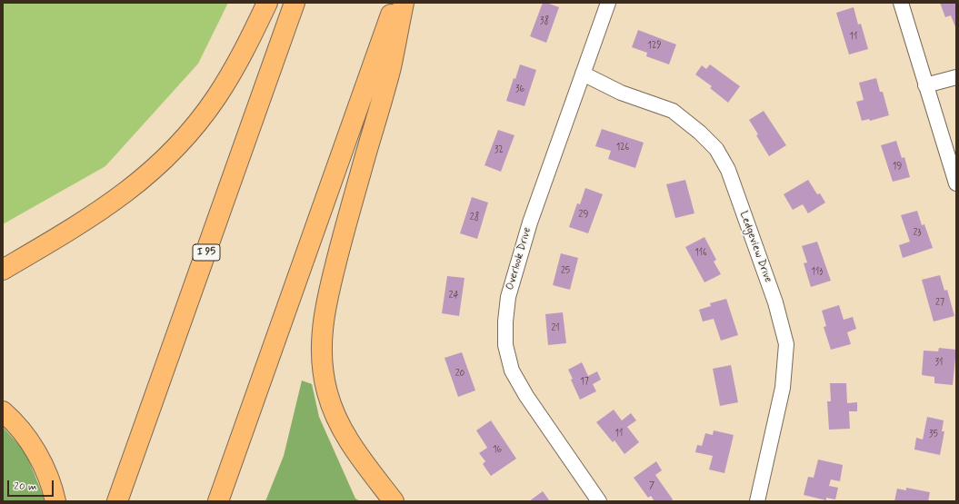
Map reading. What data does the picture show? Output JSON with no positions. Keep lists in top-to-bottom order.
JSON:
{
  "streets": {
    "highway": ["I 95"],
    "street": ["Ledgeview Drive", "Overlook Drive"]
  },
  "crossings": [
    ["Ledgeview Drive", "Overlook Drive"]
  ],
  "house_numbers": [
    "38",
    "11",
    "129",
    "36",
    "126",
    "32",
    "19",
    "29",
    "28",
    "23",
    "116",
    "25",
    "113",
    "24",
    "27",
    "21",
    "31",
    "20",
    "17",
    "11",
    "35",
    "16",
    "7"
  ],
  "scale_bar": "20 m"
}
